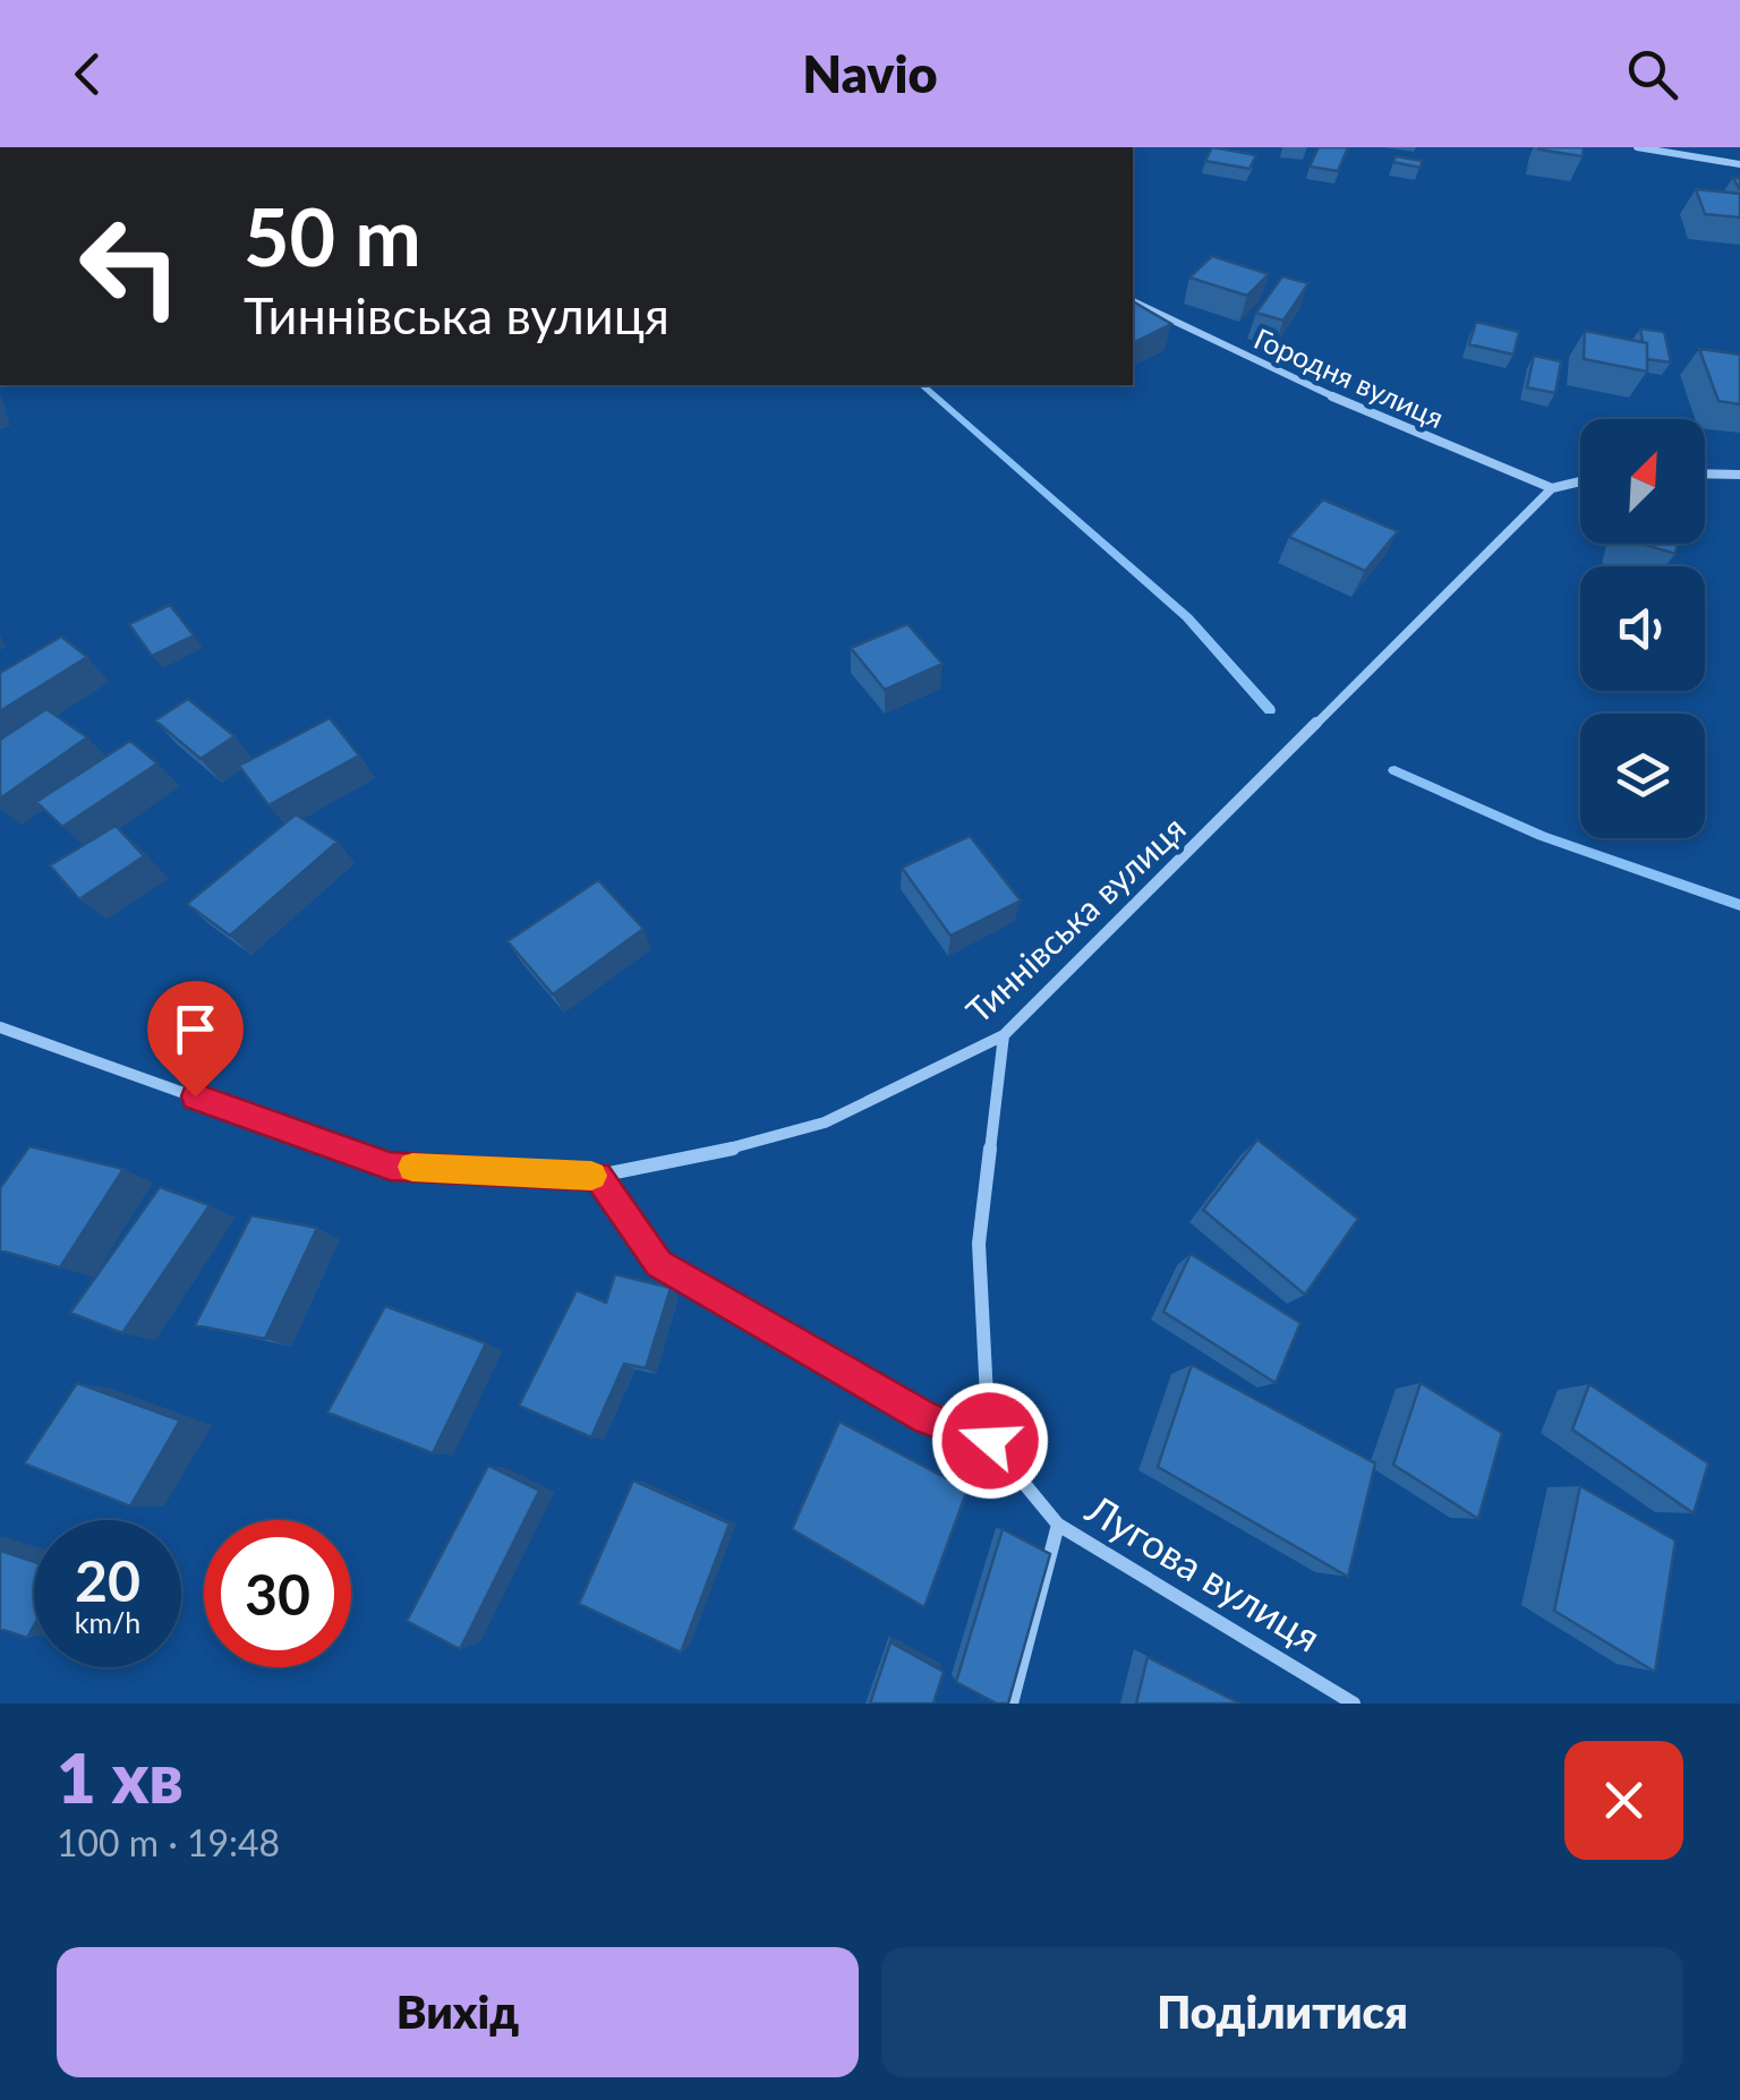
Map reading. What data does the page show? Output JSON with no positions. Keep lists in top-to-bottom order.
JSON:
{
  "streets": {
    "street": ["Городня вулиця", "Тиннівська вулиця", "Лугова вулиця"]
  },
  "crossings": [
    ["Городня вулиця", "Тиннівська вулиця"]
  ],
  "north": "top right",
  "page": {
    "header": "Navio",
    "turn": ["50 m", "Тиннівська вулиця"],
    "speed": "20 km/h",
    "limit": "30",
    "heading": ["1 хв", "100 m · 19:48"],
    "buttons": ["Вихід", "Поділитися"]
  }
}
